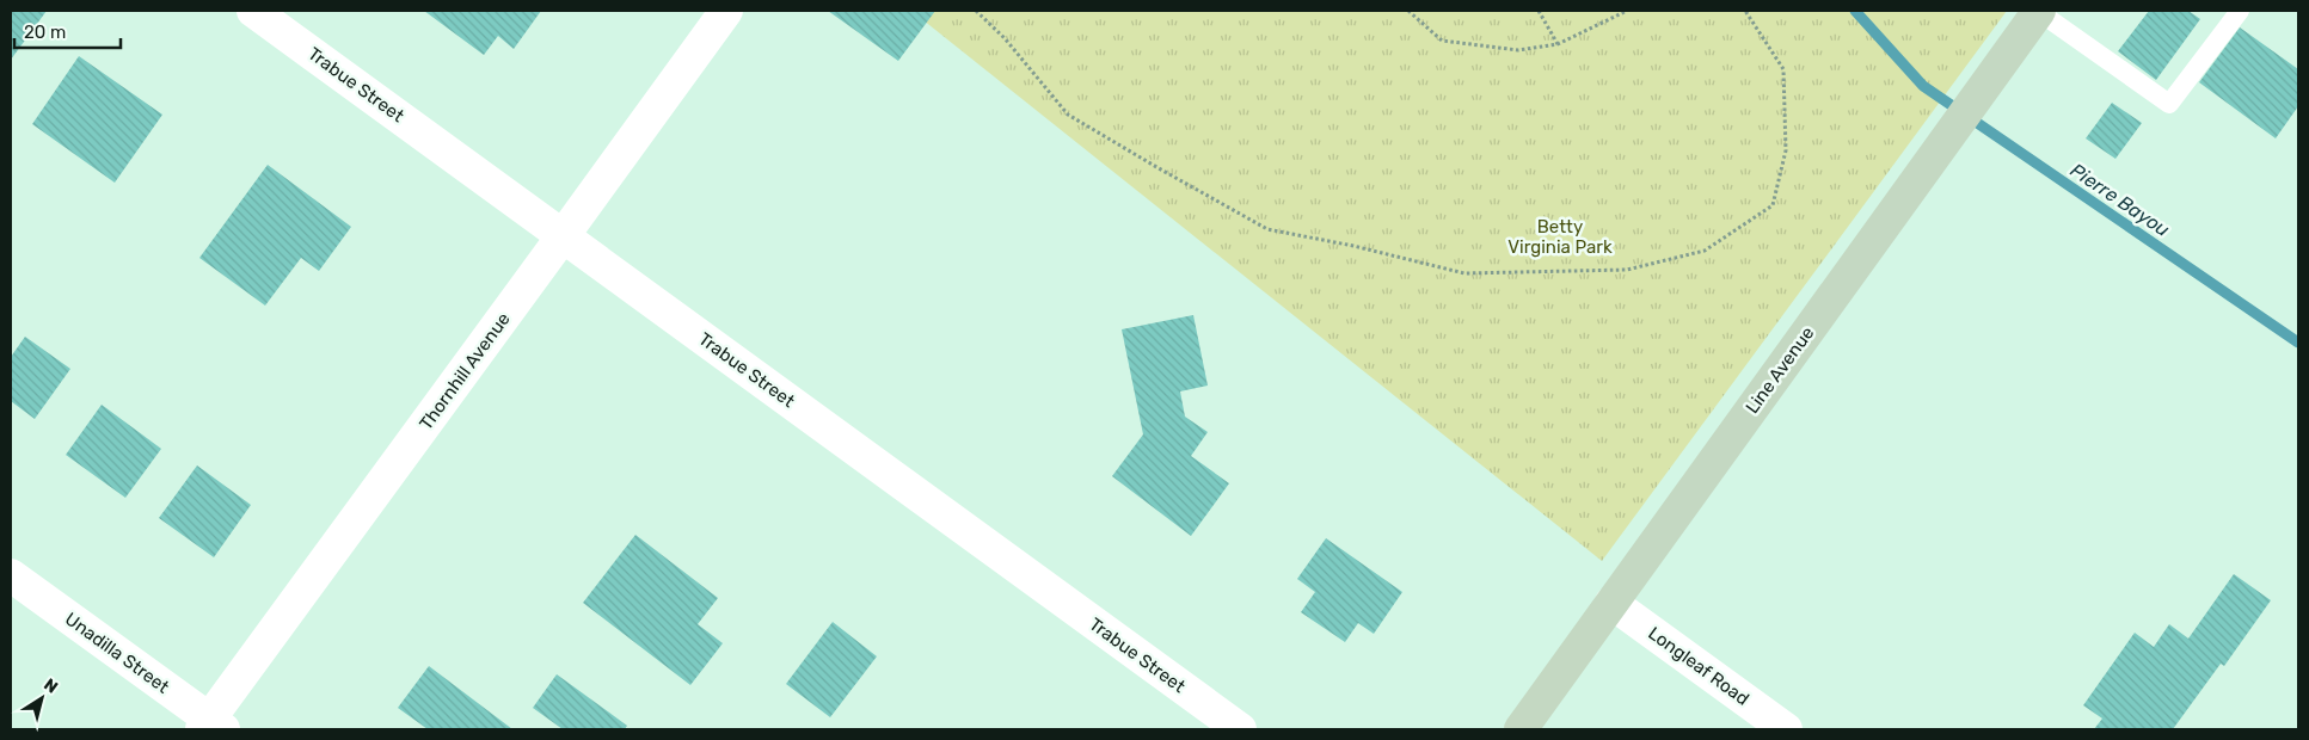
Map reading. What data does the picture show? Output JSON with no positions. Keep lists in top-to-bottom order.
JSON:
{
  "streets": {
    "main road": ["Line Avenue"],
    "street": [
      "Trabue Street",
      "Thornhill Avenue",
      "Unadilla Street",
      "Longleaf Road"
    ]
  },
  "crossings": [
    ["Trabue Street", "Thornhill Avenue"],
    ["Line Avenue", "Longleaf Road"],
    ["Thornhill Avenue", "Unadilla Street"]
  ],
  "water": ["Pierre Bayou"],
  "parks": ["Betty Virginia Park"],
  "scale_bar": "20 m",
  "north": "top right"
}
